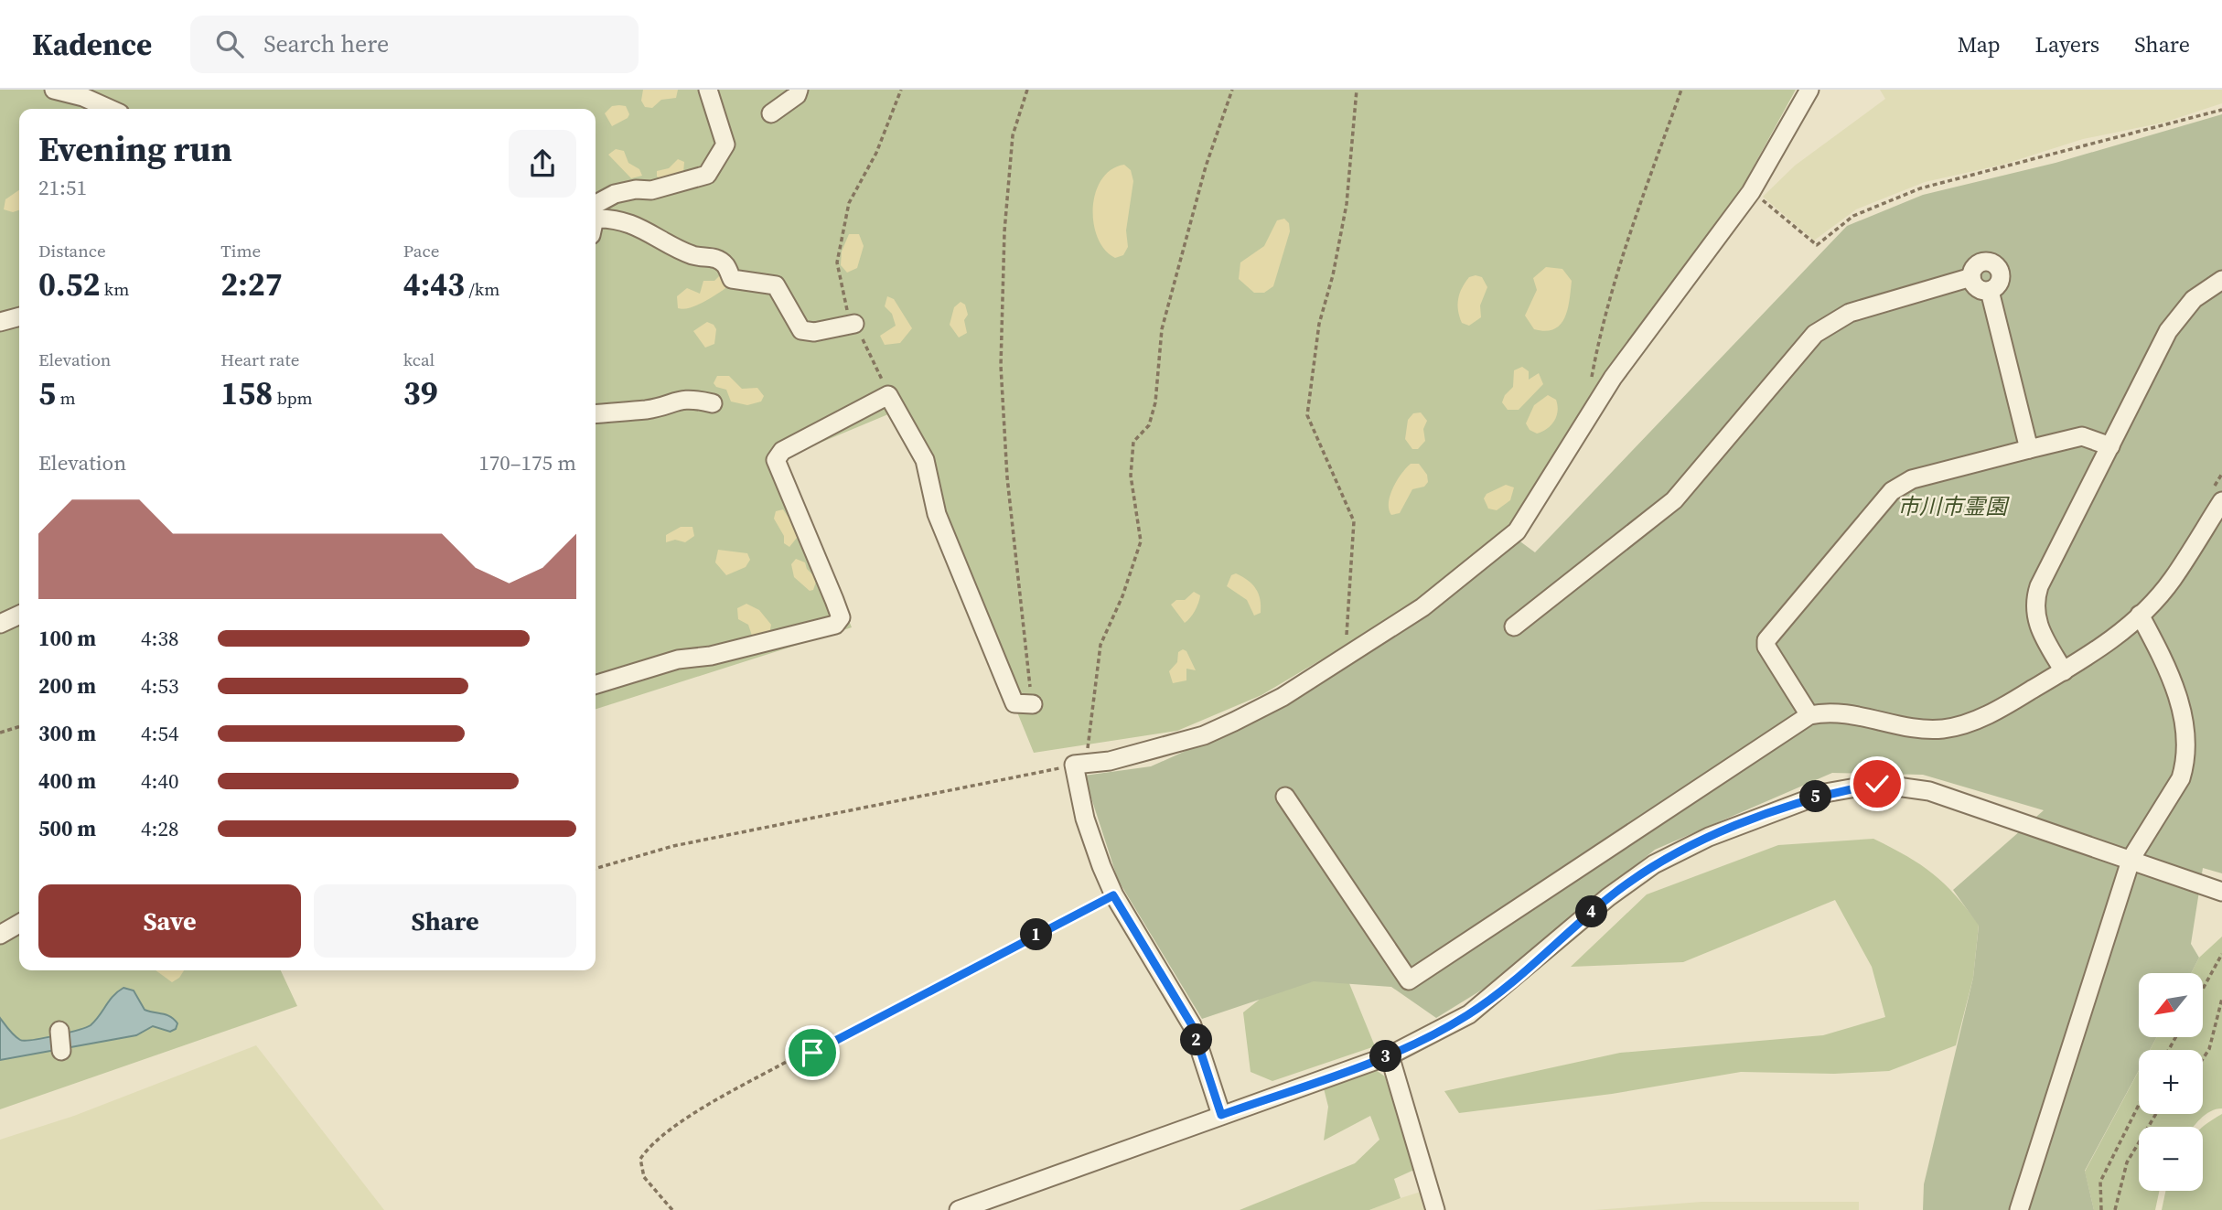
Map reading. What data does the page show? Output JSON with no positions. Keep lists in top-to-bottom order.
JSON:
{
  "parks": ["市川市霊園"],
  "north": "bottom left",
  "page": {
    "header": "Kadence",
    "search": "Search here",
    "nav": ["Map", "Layers", "Share"],
    "heading": ["Evening run", "21:51"],
    "stats": [
      ["Distance", "0.52 km"],
      ["Time", "2:27"],
      ["Pace", "4:43 /km"],
      ["Elevation", "5 m"],
      ["Heart rate", "158 bpm"],
      ["kcal", "39"]
    ],
    "chart": ["Elevation", "170–175 m"],
    "list": [
      {
        "name": "100 m",
        "note": "4:38"
      },
      {
        "name": "200 m",
        "note": "4:53"
      },
      {
        "name": "300 m",
        "note": "4:54"
      },
      {
        "name": "400 m",
        "note": "4:40"
      },
      {
        "name": "500 m",
        "note": "4:28"
      }
    ],
    "pins": [
      "5",
      "4",
      "1",
      "2",
      "3"
    ],
    "buttons": ["Save", "Share"],
    "map_buttons": ["+", "−"]
  }
}
